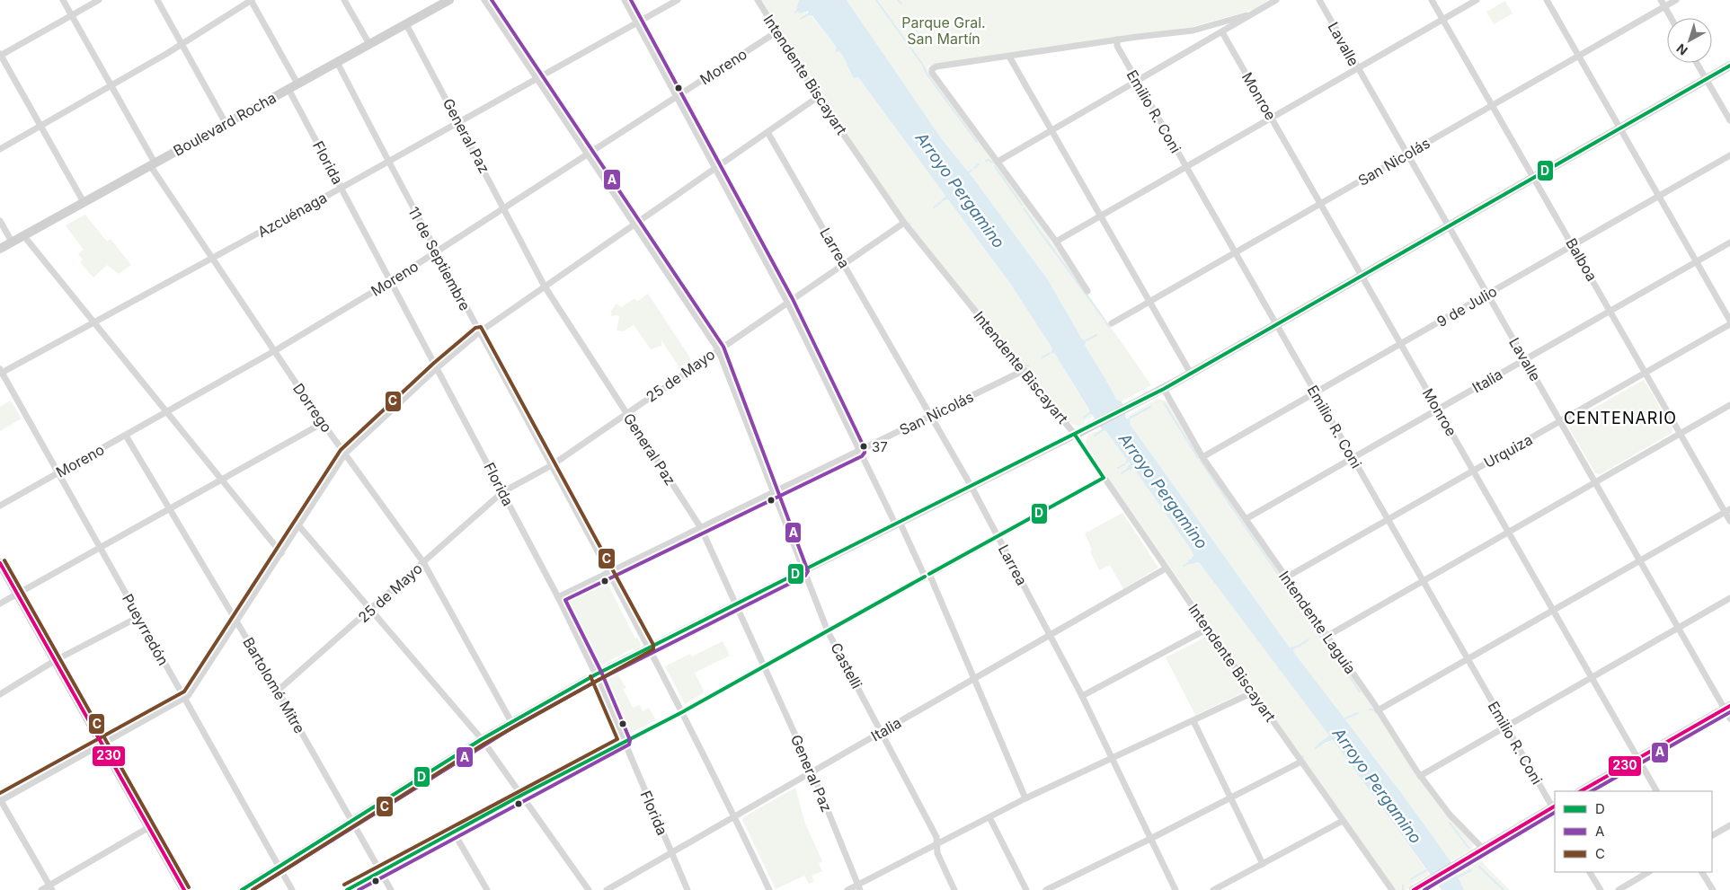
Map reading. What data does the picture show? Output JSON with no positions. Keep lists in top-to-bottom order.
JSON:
{
  "streets": {
    "main road": ["Boulevard Rocha"],
    "street": [
      "Lavalle",
      "Moreno",
      "Intendente Biscayart",
      "Monroe",
      "Emilio R. Coni",
      "General Paz",
      "San Nicolás",
      "Florida",
      "Azcuénaga",
      "Larrea",
      "11 de Septiembre",
      "Balboa",
      "9 de Julio",
      "25 de Mayo",
      "Italia",
      "Dorrego",
      "Urquiza",
      "Intendente Laguía",
      "Pueyrredón",
      "Castelli",
      "Bartolomé Mitre"
    ]
  },
  "crossings": [
    ["Lavalle", "San Nicolás"],
    ["Lavalle", "9 de Julio"],
    ["Lavalle", "Italia"],
    ["Lavalle", "Urquiza"],
    ["Moreno", "Intendente Biscayart"],
    ["Moreno", "General Paz"],
    ["Moreno", "Florida"],
    ["Moreno", "11 de Septiembre"],
    ["Moreno", "Dorrego"],
    ["Moreno", "Pueyrredón"],
    ["Moreno", "Castelli"],
    ["Moreno", "Bartolomé Mitre"],
    ["Intendente Biscayart", "San Nicolás"],
    ["Intendente Biscayart", "25 de Mayo"],
    ["Intendente Biscayart", "Italia"],
    ["Monroe", "San Nicolás"],
    ["Monroe", "9 de Julio"],
    ["Monroe", "Italia"],
    ["Monroe", "Urquiza"],
    ["Emilio R. Coni", "San Nicolás"],
    ["Emilio R. Coni", "9 de Julio"],
    ["Emilio R. Coni", "Italia"],
    ["Emilio R. Coni", "Urquiza"],
    ["Boulevard Rocha", "General Paz"],
    ["Boulevard Rocha", "Florida"],
    ["Boulevard Rocha", "11 de Septiembre"],
    ["Boulevard Rocha", "Dorrego"],
    ["General Paz", "San Nicolás"],
    ["General Paz", "Azcuénaga"],
    ["General Paz", "25 de Mayo"],
    ["General Paz", "Italia"],
    ["San Nicolás", "Florida"],
    ["San Nicolás", "Larrea"],
    ["San Nicolás", "11 de Septiembre"],
    ["San Nicolás", "Balboa"],
    ["San Nicolás", "Castelli"],
    ["Florida", "Azcuénaga"],
    ["Florida", "25 de Mayo"],
    ["Florida", "Italia"],
    ["Azcuénaga", "11 de Septiembre"],
    ["Azcuénaga", "Dorrego"],
    ["Azcuénaga", "Pueyrredón"],
    ["Azcuénaga", "Castelli"],
    ["Larrea", "25 de Mayo"],
    ["Larrea", "Italia"],
    ["11 de Septiembre", "25 de Mayo"],
    ["Balboa", "9 de Julio"],
    ["Balboa", "Italia"],
    ["Balboa", "Urquiza"],
    ["9 de Julio", "Intendente Laguía"],
    ["25 de Mayo", "Dorrego"],
    ["25 de Mayo", "Castelli"],
    ["25 de Mayo", "Bartolomé Mitre"],
    ["Italia", "Intendente Laguía"],
    ["Italia", "Castelli"],
    ["Urquiza", "Intendente Laguía"]
  ],
  "districts": ["CENTENARIO"],
  "water": ["Arroyo Pergamino"],
  "parks": ["Parque Gral. San Martín"],
  "places": ["37"],
  "lines": [
    "transit line A",
    "transit line D",
    "transit line C",
    "transit line 230"
  ],
  "legend": ["D", "A", "C"],
  "north": "bottom left"
}
